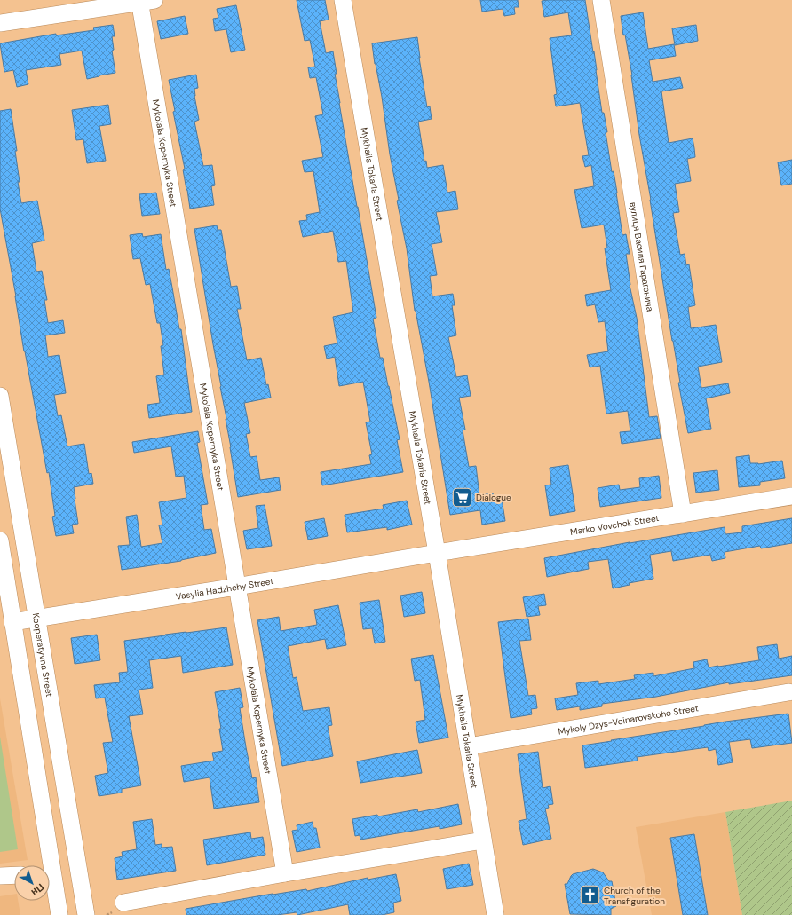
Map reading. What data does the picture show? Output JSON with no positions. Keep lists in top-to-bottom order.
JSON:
{
  "streets": {
    "street": [
      "Mykolaia Kopernyka Street",
      "Mykhaila Tokaria Street",
      "вулиця Василя Гарагонича",
      "Marko Vovchok Street",
      "Vasylia Hadzhehy Street",
      "Kooperatyvna Street",
      "Mykoly Dzys-Voinarovskoho Street"
    ]
  },
  "crossings": [
    ["Mykolaia Kopernyka Street", "Vasylia Hadzhehy Street"],
    ["Mykhaila Tokaria Street", "Marko Vovchok Street"],
    ["Mykhaila Tokaria Street", "Vasylia Hadzhehy Street"],
    ["Mykhaila Tokaria Street", "Mykoly Dzys-Voinarovskoho Street"],
    ["вулиця Василя Гарагонича", "Marko Vovchok Street"],
    ["Marko Vovchok Street", "Vasylia Hadzhehy Street"],
    ["Vasylia Hadzhehy Street", "Kooperatyvna Street"]
  ],
  "places": {
    "supermarket": ["Dialogue"],
    "church": ["Church of the Transfiguration"]
  },
  "north": "bottom right"
}
